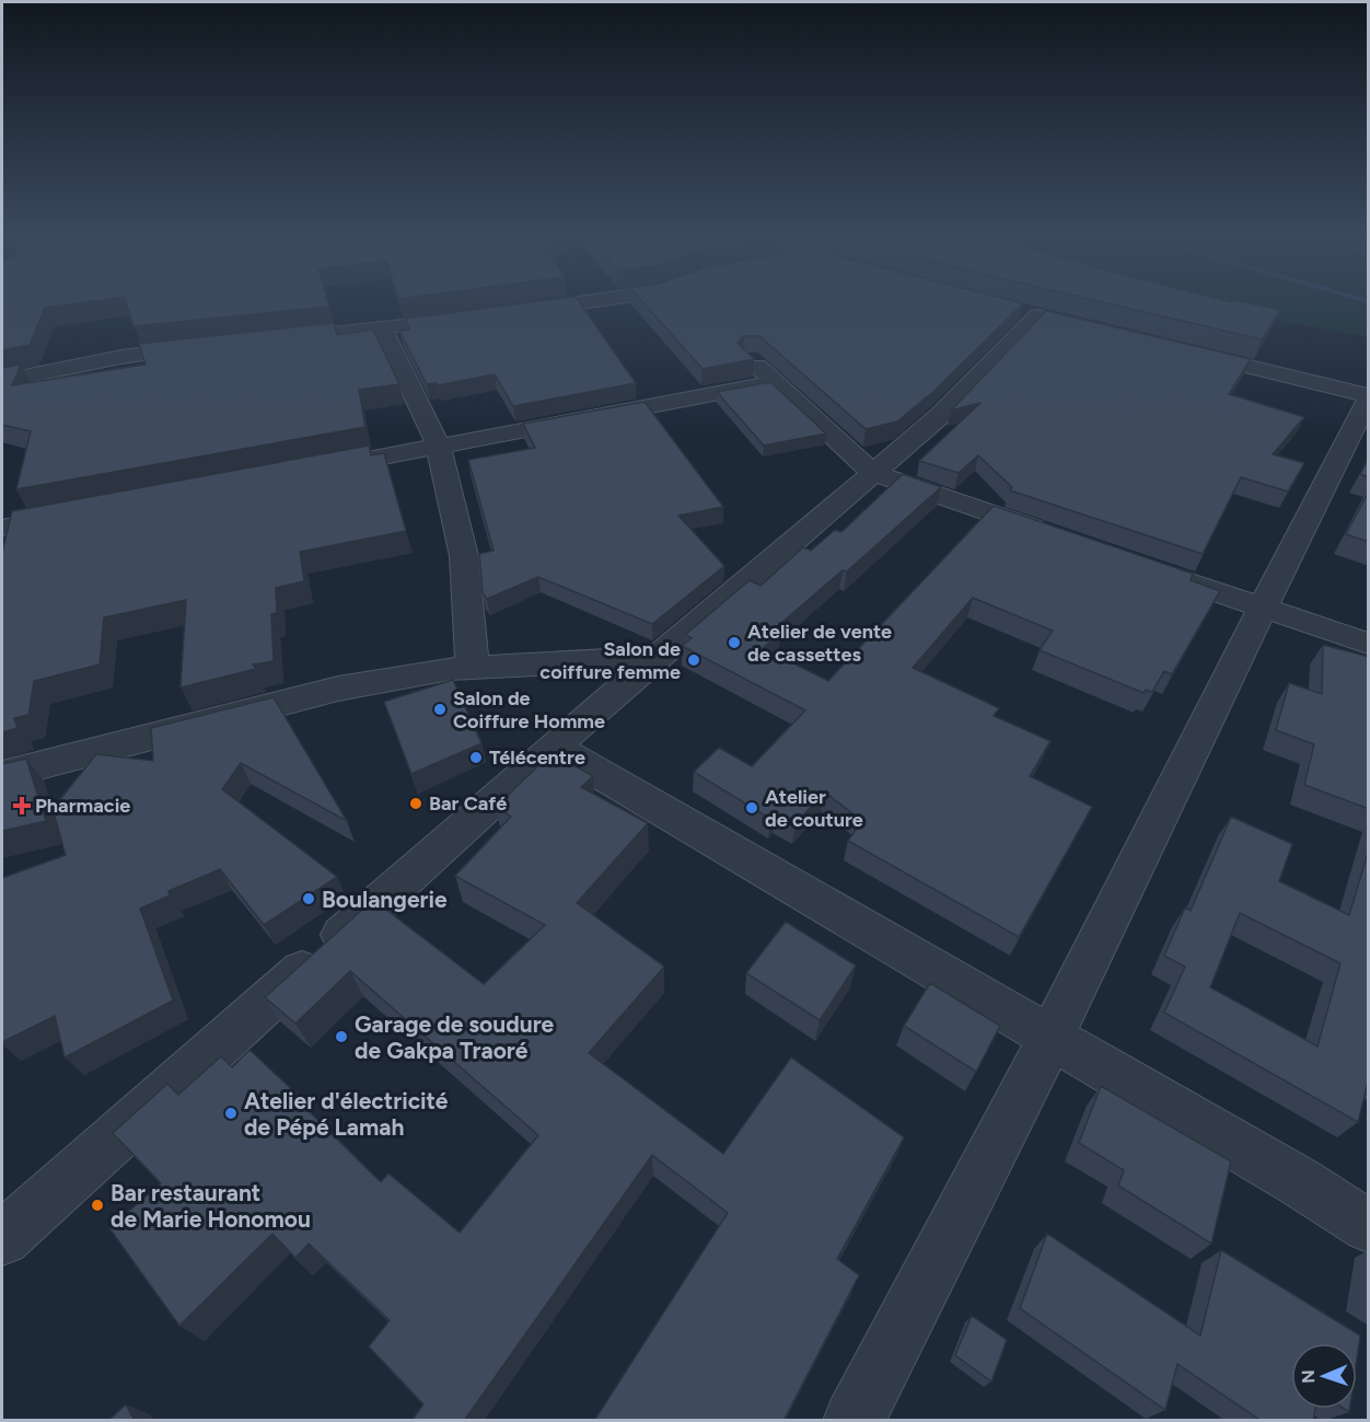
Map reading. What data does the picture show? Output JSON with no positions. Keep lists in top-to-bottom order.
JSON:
{
  "places": {
    "other": [
      "Atelier de vente de cassettes",
      "Salon de coiffure femme",
      "Salon de Coiffure Homme",
      "Télécentre",
      "Bar Café",
      "Atelier de couture",
      "Boulangerie",
      "Garage de soudure de Gakpa Traoré",
      "Atelier d'électricité de Pépé Lamah",
      "Bar restaurant de Marie Honomou"
    ],
    "health": ["Pharmacie"]
  },
  "north": "left"
}
